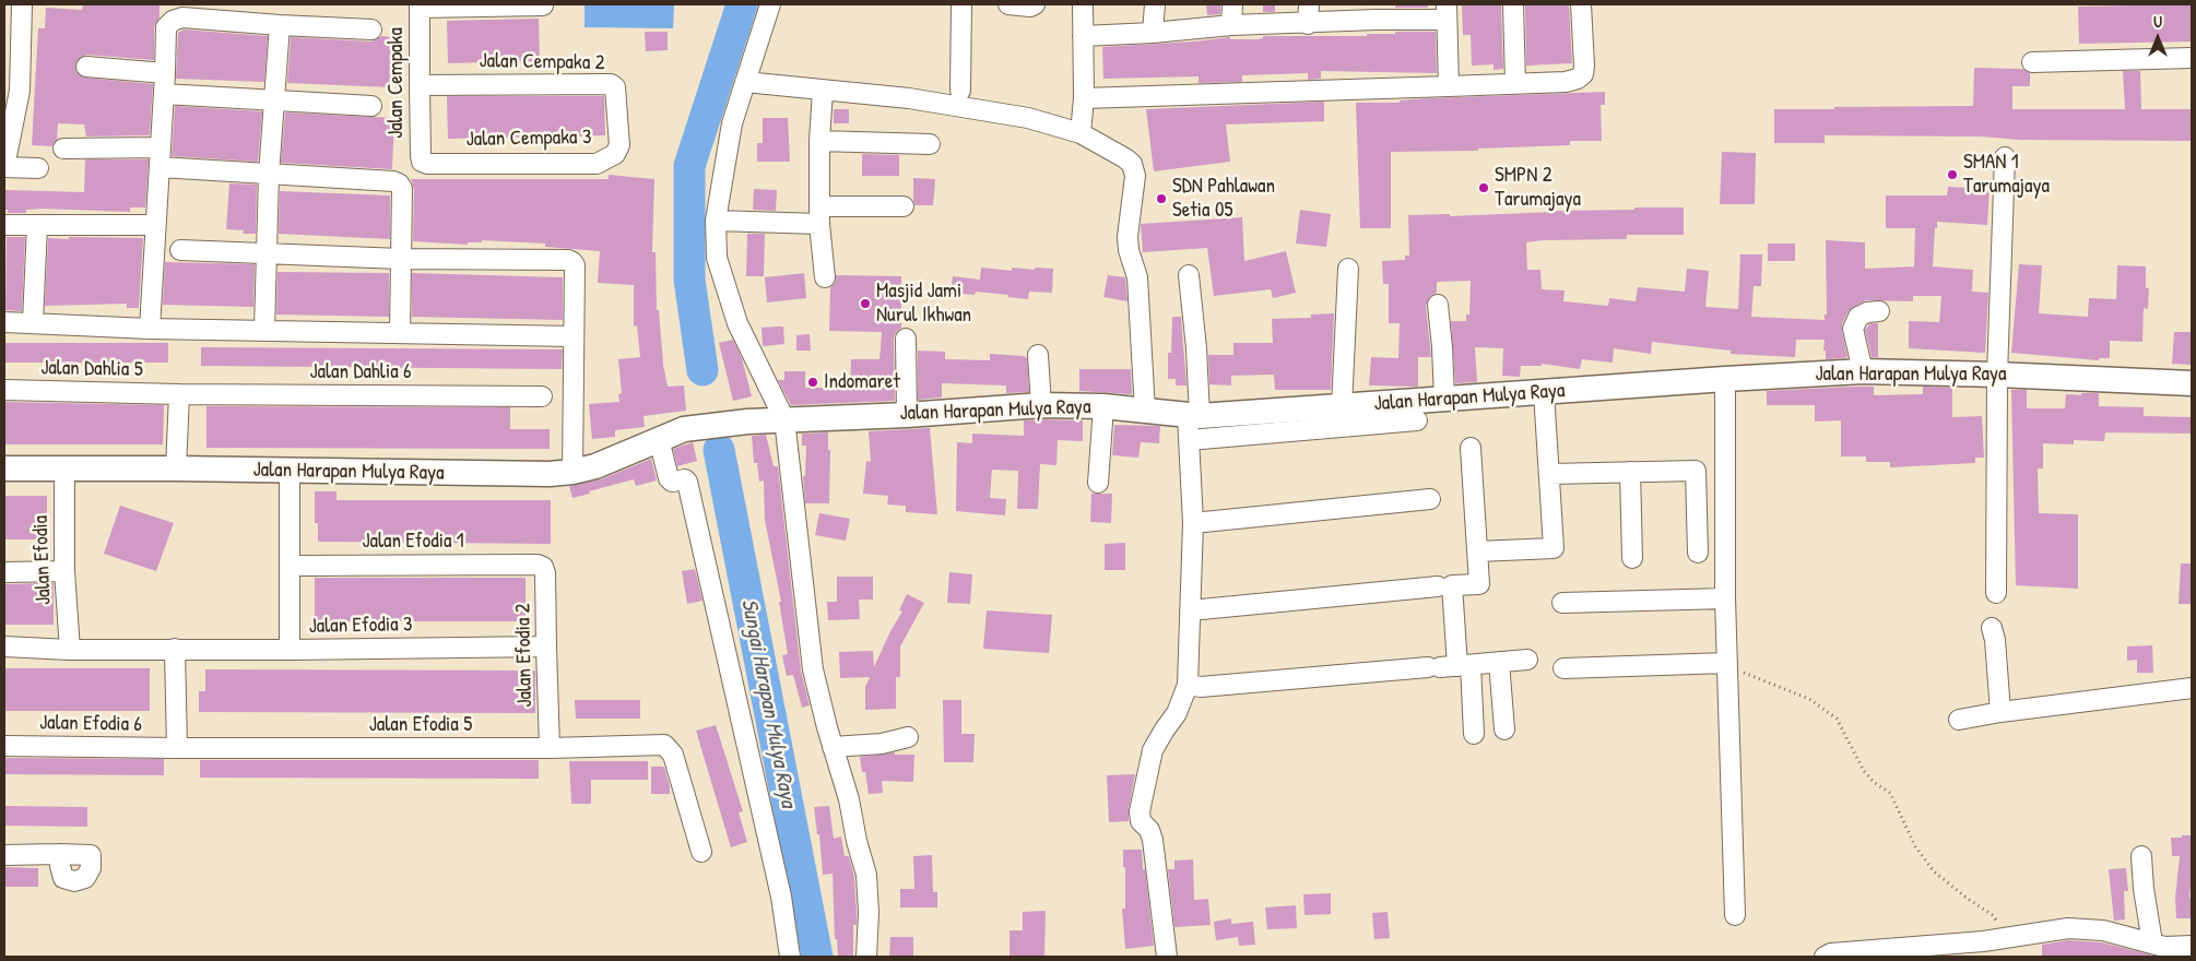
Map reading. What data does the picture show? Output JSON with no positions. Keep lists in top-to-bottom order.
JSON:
{
  "streets": {
    "street": [
      "Jalan Cempaka 2",
      "Jalan Cempaka",
      "Jalan Cempaka 3",
      "Jalan Dahlia 5",
      "Jalan Dahlia 6",
      "Jalan Harapan Mulya Raya",
      "Jalan Efodia 1",
      "Jalan Efodia",
      "Jalan Efodia 3",
      "Jalan Efodia 2",
      "Jalan Efodia 6",
      "Jalan Efodia 5"
    ]
  },
  "crossings": [
    ["Jalan Cempaka 2", "Jalan Cempaka"],
    ["Jalan Cempaka 2", "Jalan Cempaka 3"],
    ["Jalan Cempaka", "Jalan Cempaka 3"],
    ["Jalan Dahlia 5", "Jalan Dahlia 6"],
    ["Jalan Harapan Mulya Raya", "Jalan Efodia"],
    ["Jalan Efodia 1", "Jalan Efodia 2"],
    ["Jalan Efodia", "Jalan Efodia 3"],
    ["Jalan Efodia 3", "Jalan Efodia 2"],
    ["Jalan Efodia 2", "Jalan Efodia 5"],
    ["Jalan Efodia 6", "Jalan Efodia 5"]
  ],
  "water": ["Sungai Harapan Mulya Raya"],
  "places": [
    "SMAN 1 Tarumajaya",
    "SMPN 2 Tarumajaya",
    "SDN Pahlawan Setia 05",
    "Masjid Jami Nurul Ikhwan",
    "Indomaret"
  ],
  "north": "top"
}
